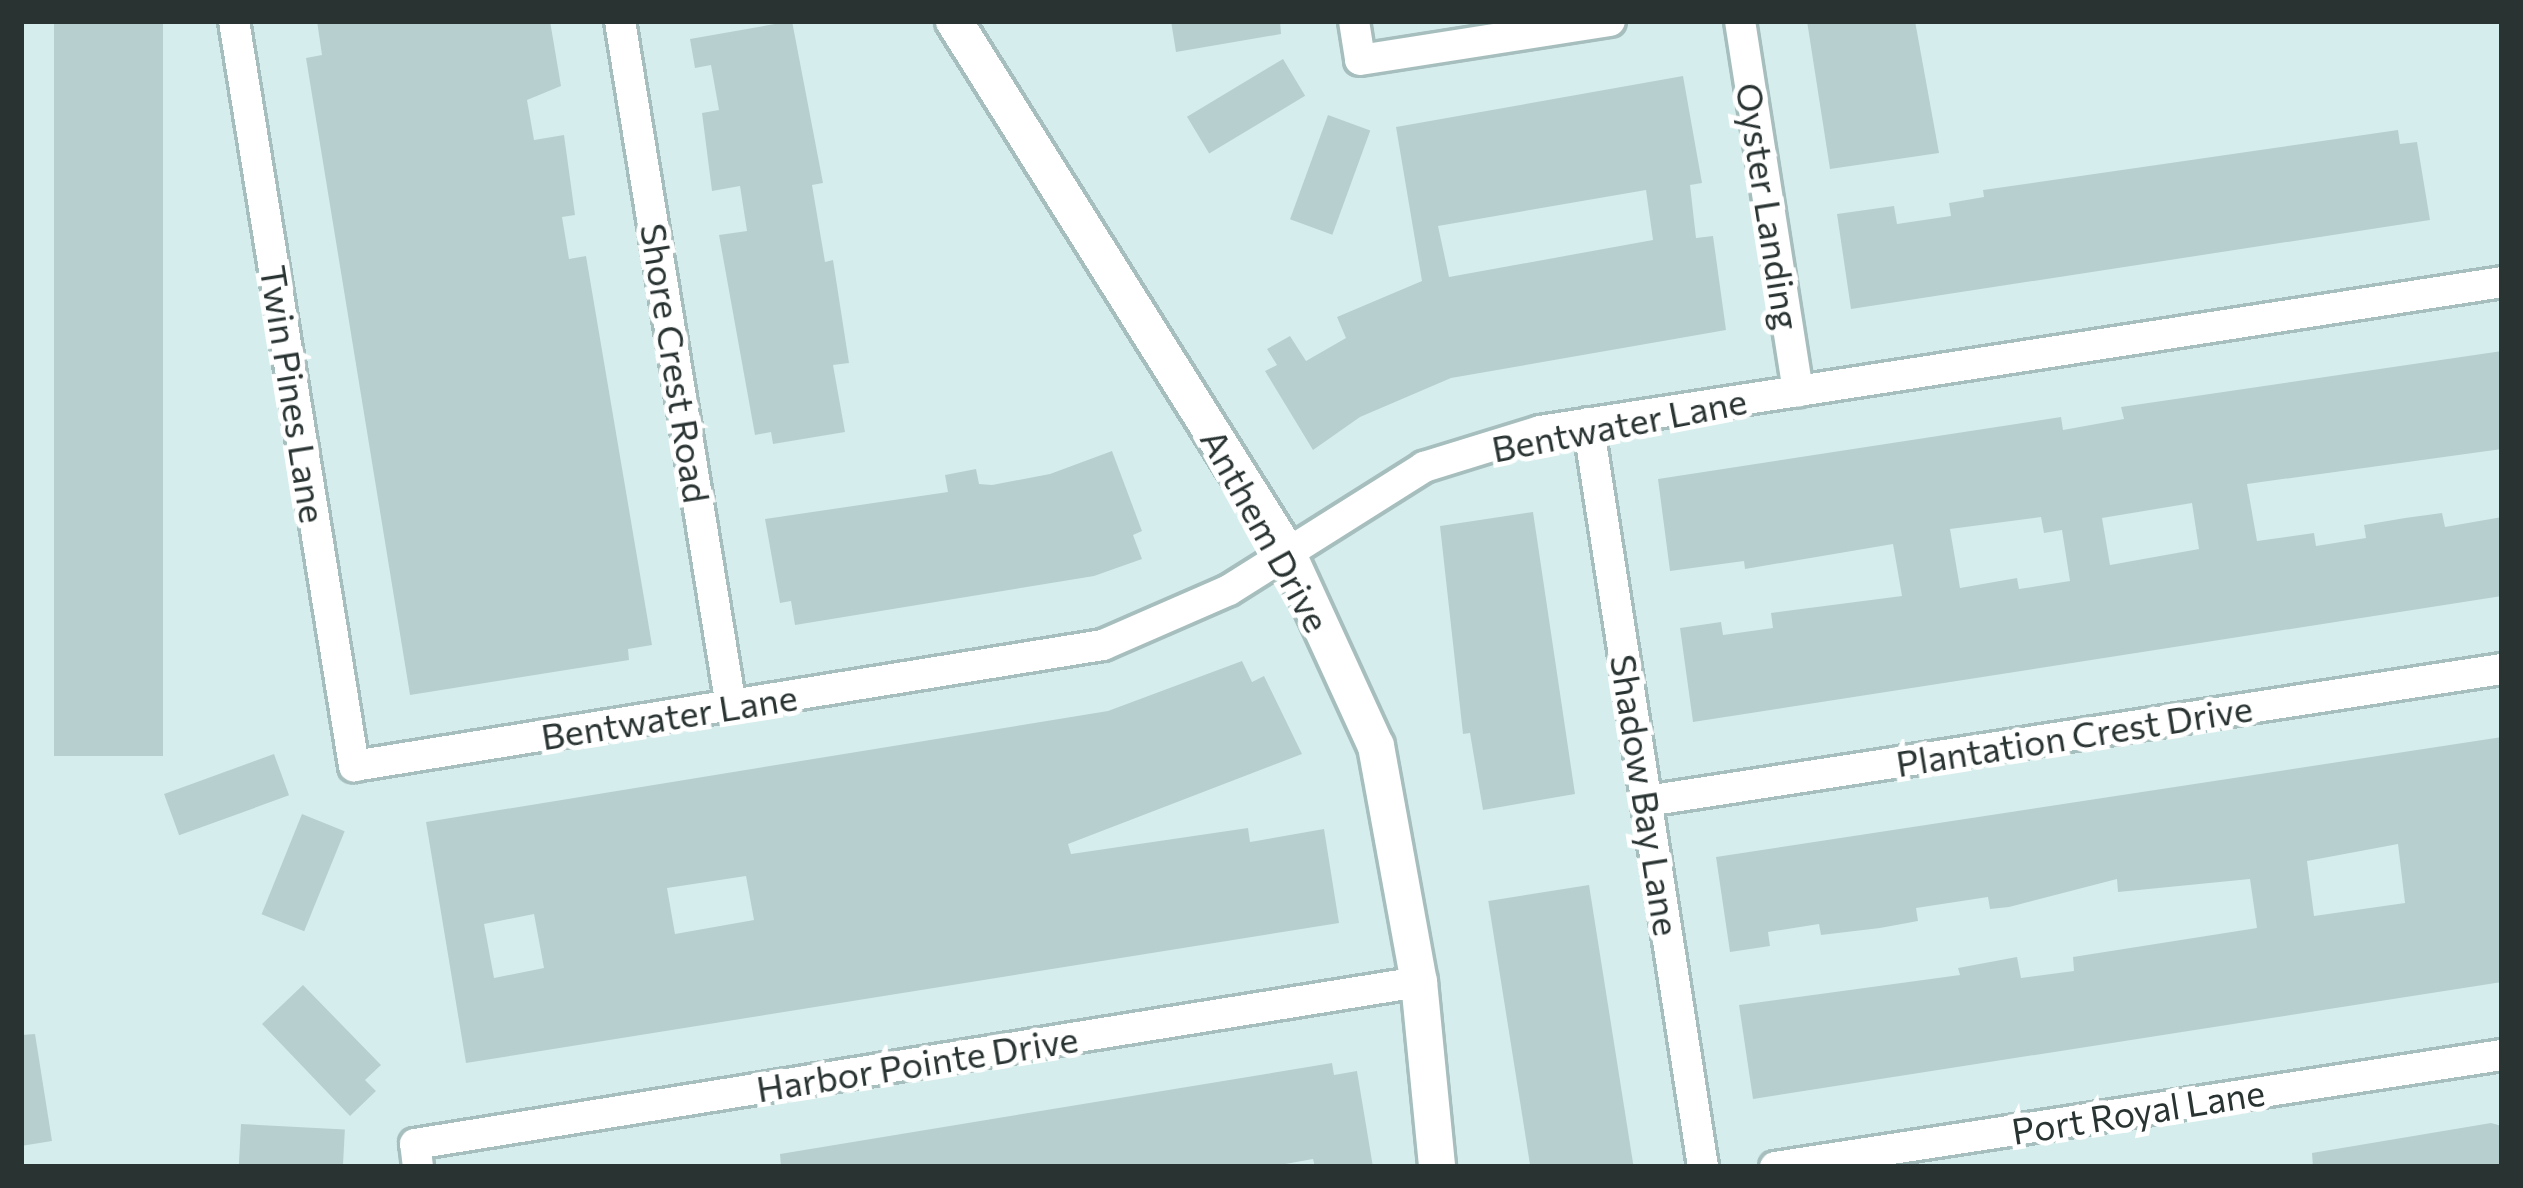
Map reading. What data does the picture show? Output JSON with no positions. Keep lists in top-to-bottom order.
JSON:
{
  "streets": {
    "street": [
      "Oyster Landing",
      "Shore Crest Road",
      "Twin Pines Lane",
      "Bentwater Lane",
      "Anthem Drive",
      "Plantation Crest Drive",
      "Shadow Bay Lane",
      "Harbor Pointe Drive",
      "Port Royal Lane"
    ]
  },
  "crossings": [
    ["Oyster Landing", "Bentwater Lane"],
    ["Shore Crest Road", "Bentwater Lane"],
    ["Twin Pines Lane", "Bentwater Lane"],
    ["Bentwater Lane", "Anthem Drive"],
    ["Bentwater Lane", "Shadow Bay Lane"],
    ["Anthem Drive", "Harbor Pointe Drive"],
    ["Plantation Crest Drive", "Shadow Bay Lane"]
  ]
}
